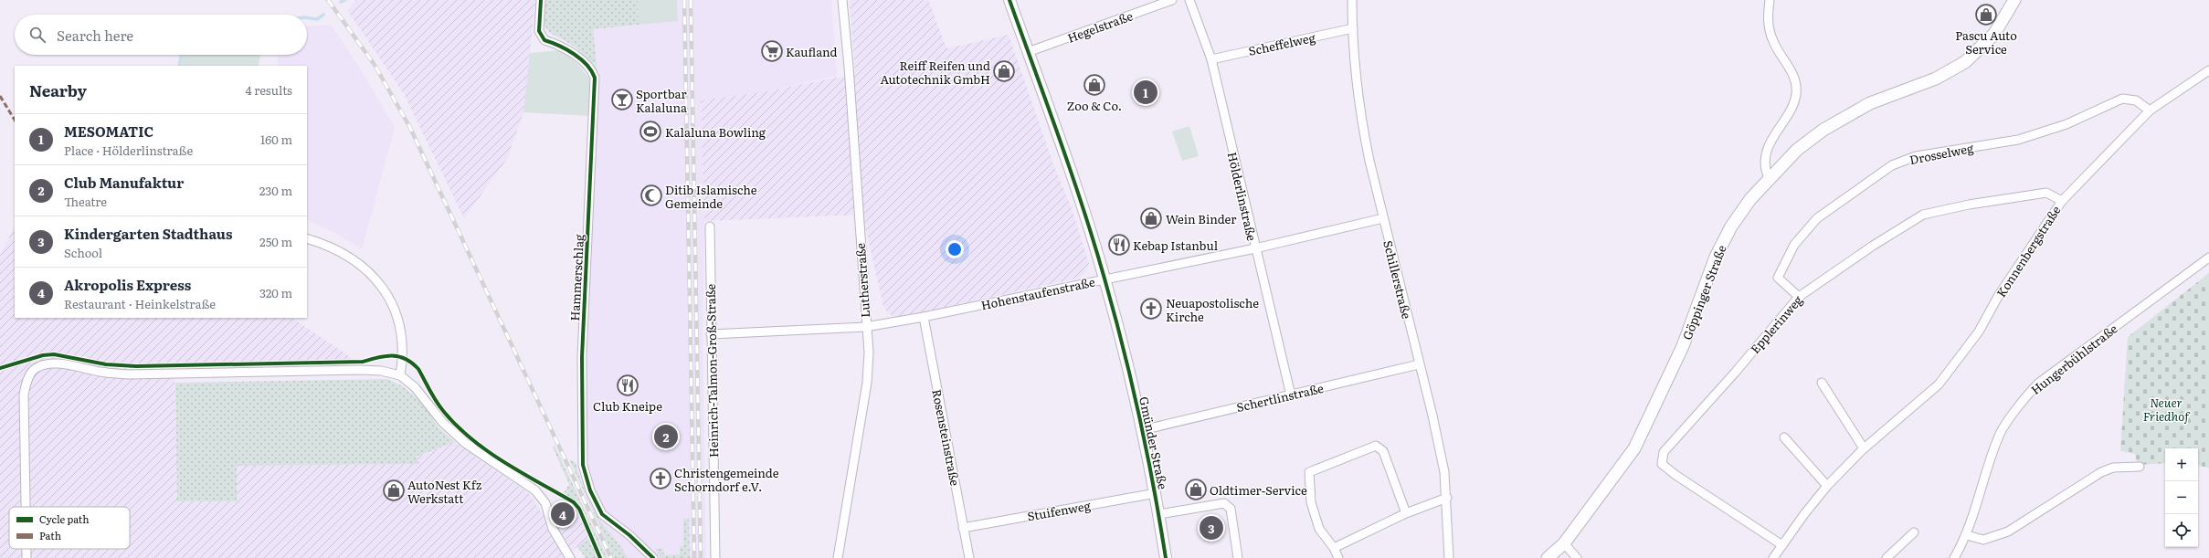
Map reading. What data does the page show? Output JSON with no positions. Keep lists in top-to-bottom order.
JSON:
{
  "streets": {
    "main road": ["Göppinger Straße"],
    "street": [
      "Hegelstraße",
      "Scheffelweg",
      "Drosselweg",
      "Hölderlinstraße",
      "Konnenbergstraße",
      "Hammerschlag",
      "Schillerstraße",
      "Lutherstraße",
      "Hohenstaufenstraße",
      "Epplerinweg",
      "Hungerbühlstraße",
      "Heinrich-Talmon-Groß-Straße",
      "Schertlinstraße",
      "Rosensteinstraße",
      "Gmünder Straße",
      "Stuifenweg"
    ]
  },
  "crossings": [
    ["Hegelstraße", "Gmünder Straße"],
    ["Scheffelweg", "Hölderlinstraße"],
    ["Scheffelweg", "Schillerstraße"],
    ["Drosselweg", "Konnenbergstraße"],
    ["Drosselweg", "Epplerinweg"],
    ["Hölderlinstraße", "Hohenstaufenstraße"],
    ["Hölderlinstraße", "Schertlinstraße"],
    ["Konnenbergstraße", "Epplerinweg"],
    ["Schillerstraße", "Hohenstaufenstraße"],
    ["Schillerstraße", "Schertlinstraße"],
    ["Lutherstraße", "Hohenstaufenstraße"],
    ["Hohenstaufenstraße", "Heinrich-Talmon-Groß-Straße"],
    ["Hohenstaufenstraße", "Rosensteinstraße"],
    ["Hohenstaufenstraße", "Gmünder Straße"],
    ["Schertlinstraße", "Gmünder Straße"],
    ["Rosensteinstraße", "Stuifenweg"],
    ["Gmünder Straße", "Stuifenweg"]
  ],
  "parks": ["Neuer Friedhof"],
  "places": {
    "shop": [
      "Pascu Auto Service",
      "Reiff Reifen und Autotechnik GmbH",
      "Zoo & Co.",
      "Wein Binder",
      "Oldtimer-Service",
      "AutoNest Kfz Werkstatt"
    ],
    "supermarket": ["Kaufland"],
    "bar": ["Sportbar Kalaluna"],
    "sports": ["Kalaluna Bowling"],
    "mosque": ["Ditib Islamische Gemeinde"],
    "restaurant": ["Kebap Istanbul", "Club Kneipe"],
    "church": ["Neuapostolische Kirche", "Christengemeinde Schorndorf e.V."]
  },
  "legend": ["Cycle path", "Path"],
  "page": {
    "search": "Search here",
    "heading": ["Nearby", "4 results"],
    "pins": [
      "1",
      "2",
      "4",
      "3"
    ],
    "list": [
      {
        "mark": "1",
        "name": "MESOMATIC",
        "note": "Place · Hölderlinstraße",
        "value": "160 m"
      },
      {
        "mark": "2",
        "name": "Club Manufaktur",
        "note": "Theatre",
        "value": "230 m"
      },
      {
        "mark": "3",
        "name": "Kindergarten Stadthaus",
        "note": "School",
        "value": "250 m"
      },
      {
        "mark": "4",
        "name": "Akropolis Express",
        "note": "Restaurant · Heinkelstraße",
        "value": "320 m"
      }
    ],
    "map_buttons": ["+", "−"]
  }
}
